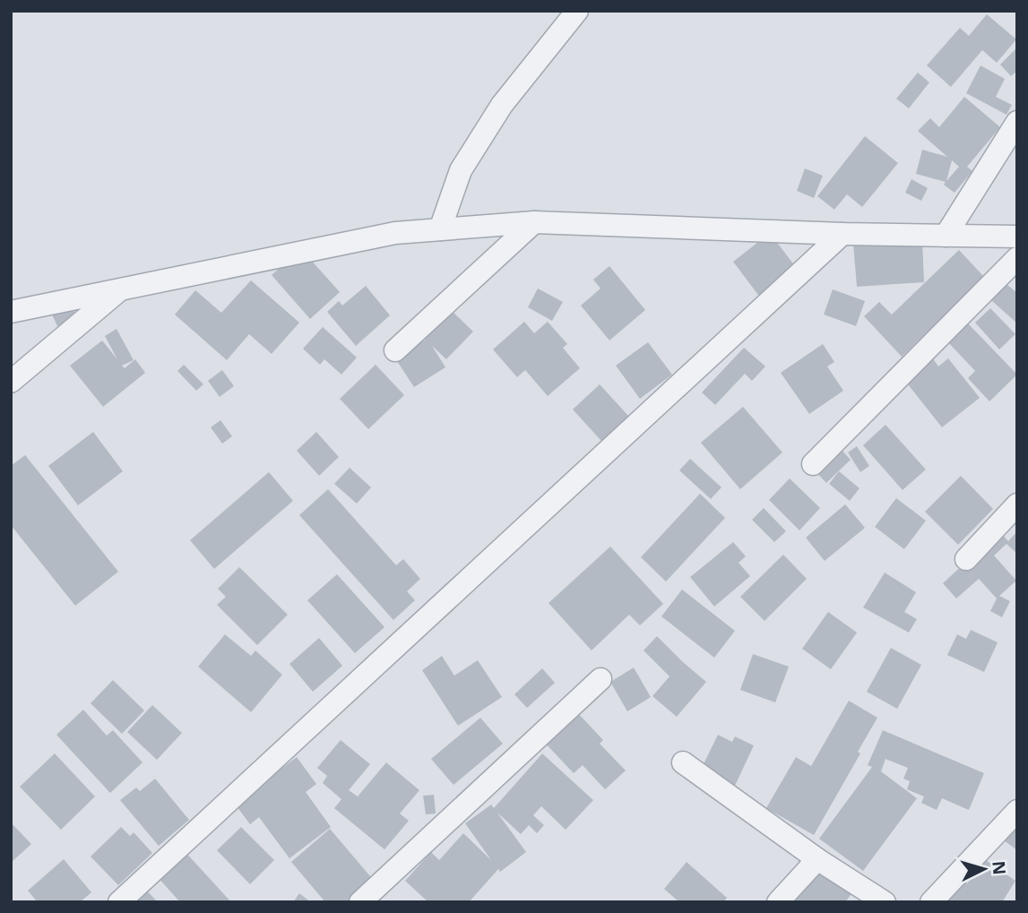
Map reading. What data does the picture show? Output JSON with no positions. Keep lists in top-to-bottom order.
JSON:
{
  "north": "right"
}
